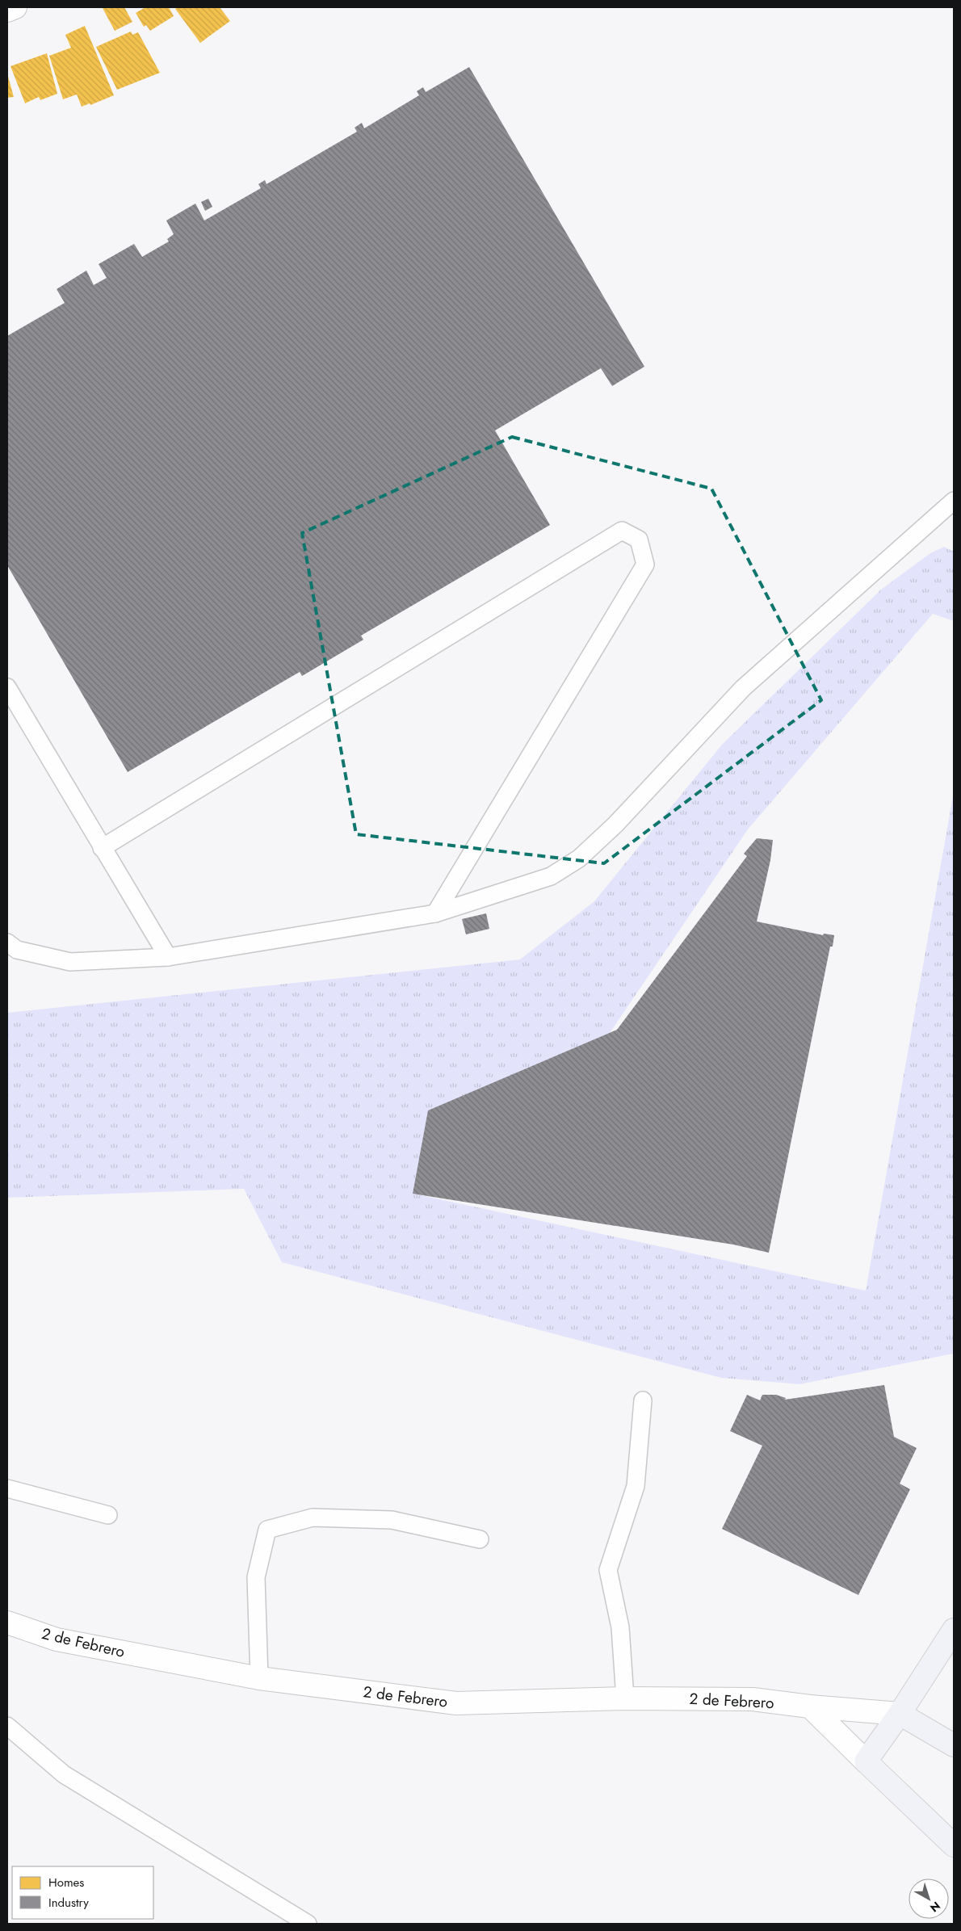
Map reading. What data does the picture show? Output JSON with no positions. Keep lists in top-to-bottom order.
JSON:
{
  "streets": {
    "main road": ["2 de Febrero"]
  },
  "legend": ["Homes", "Industry"],
  "north": "bottom right"
}
